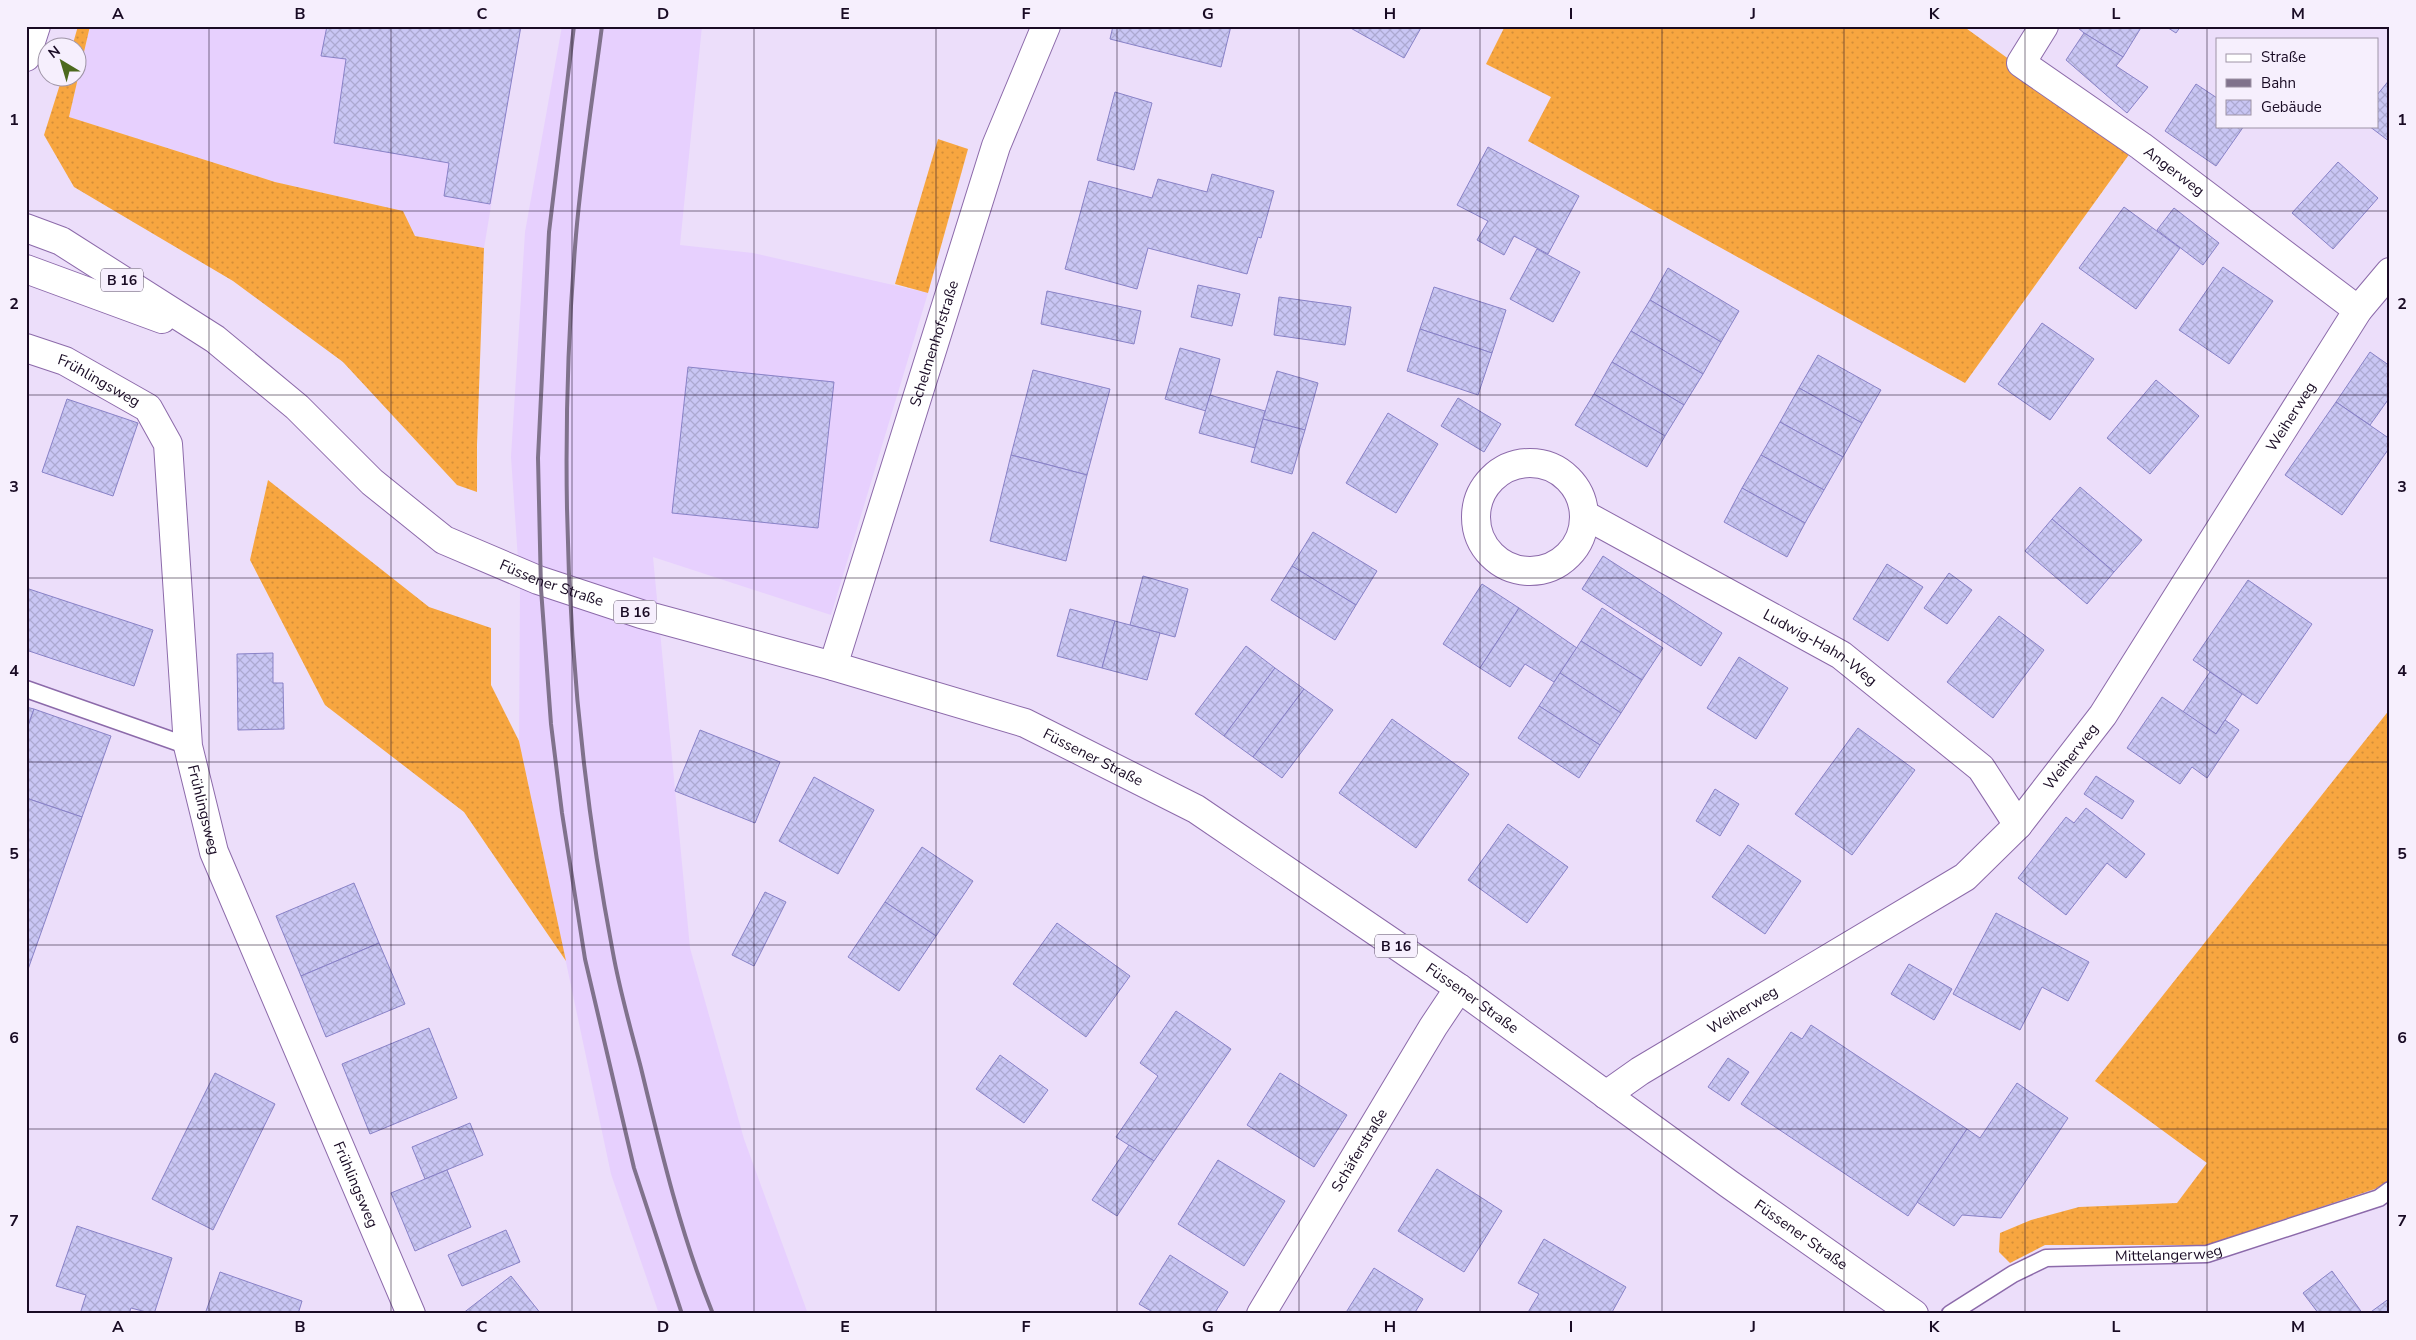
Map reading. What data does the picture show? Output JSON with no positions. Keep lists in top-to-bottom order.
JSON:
{
  "streets": {
    "street": [
      "Angerweg",
      "B 16",
      "Schelmenhofstraße",
      "Frühlingsweg",
      "Weiherweg",
      "Füssener Straße",
      "Ludwig-Hahn-Weg",
      "Schäferstraße"
    ],
    "lane": ["Mittelangerweg"]
  },
  "crossings": [
    ["Angerweg", "Weiherweg"],
    ["Schelmenhofstraße", "Füssener Straße"],
    ["Weiherweg", "Füssener Straße"],
    ["Weiherweg", "Ludwig-Hahn-Weg"],
    ["Füssener Straße", "Schäferstraße"]
  ],
  "legend": ["Straße", "Bahn", "Gebäude"],
  "north": "top left",
  "grid": {
    "columns": [
      "A",
      "B",
      "C",
      "D",
      "E",
      "F",
      "G",
      "H",
      "I",
      "J",
      "K",
      "L",
      "M"
    ],
    "rows": [
      "1",
      "2",
      "3",
      "4",
      "5",
      "6",
      "7"
    ]
  }
}
